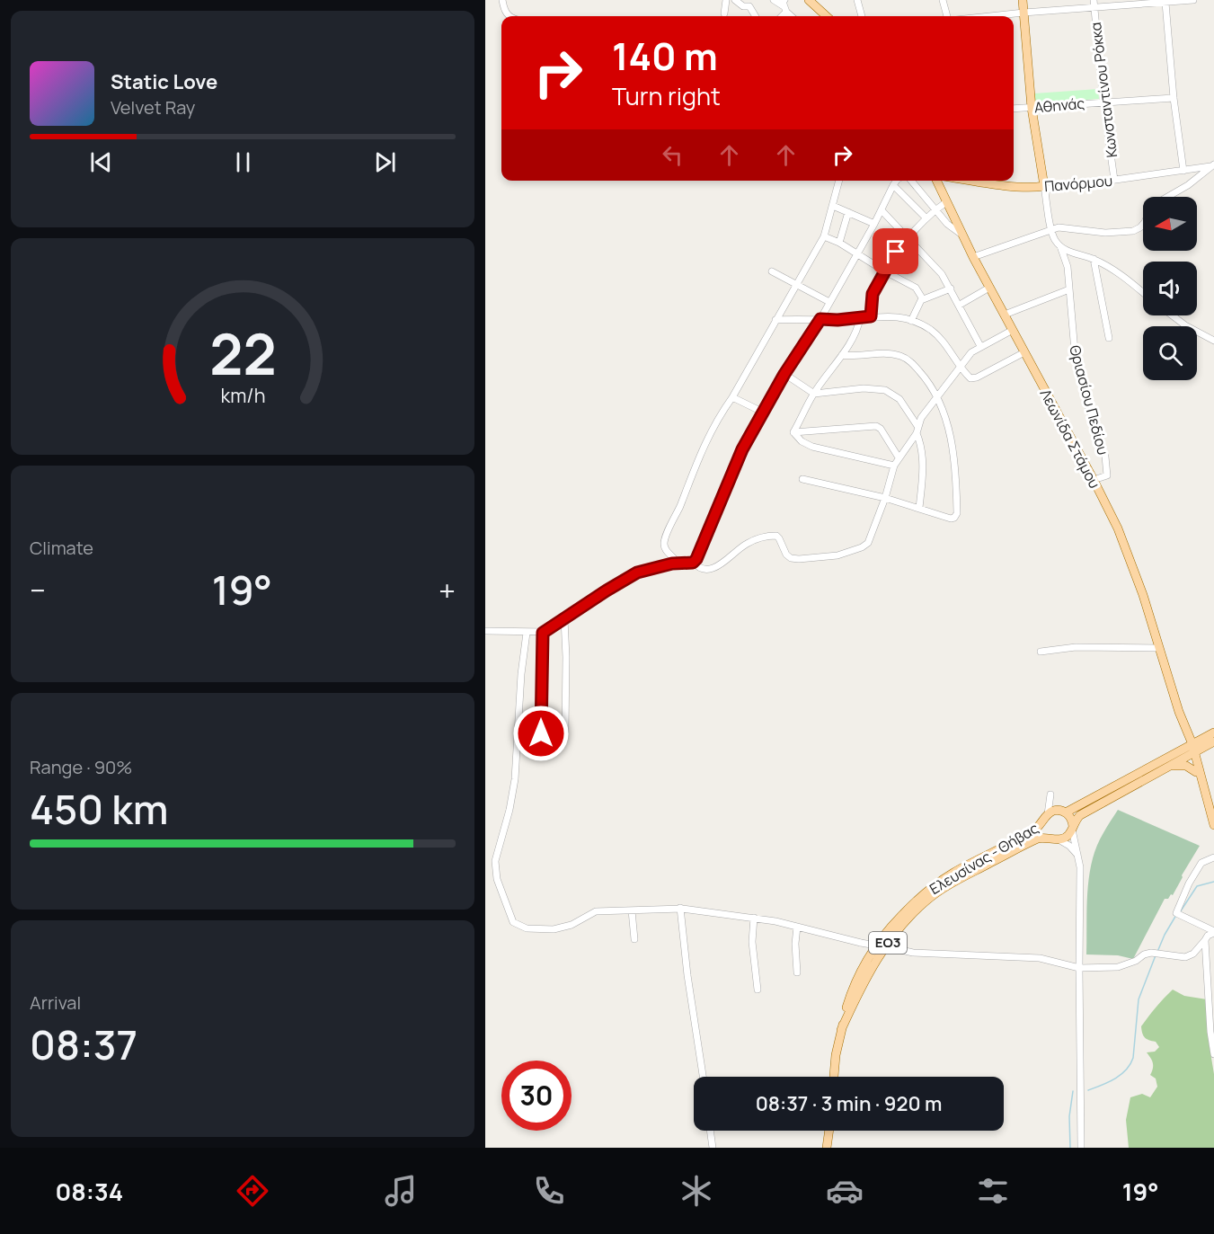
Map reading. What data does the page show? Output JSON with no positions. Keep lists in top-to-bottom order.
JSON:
{
  "streets": {
    "main road": [
      "Πανόρμου",
      "Λεωνίδα Στάμου",
      "Ελευσίνας - Θήβας",
      "ΕΟ3"
    ],
    "street": ["Κωνσταντίνου Ρόκκα", "Αθηνάς", "Θριασίου Πεδίου"]
  },
  "crossings": [
    ["Κωνσταντίνου Ρόκκα", "Αθηνάς"],
    ["Κωνσταντίνου Ρόκκα", "Πανόρμου"],
    ["Πανόρμου", "Θριασίου Πεδίου"],
    ["Θριασίου Πεδίου", "Λεωνίδα Στάμου"],
    ["Λεωνίδα Στάμου", "Ελευσίνας - Θήβας"],
    ["Λεωνίδα Στάμου", "ΕΟ3"],
    ["Ελευσίνας - Θήβας", "ΕΟ3"]
  ],
  "north": "left",
  "page": {
    "turn": ["140 m", "Turn right"],
    "song": ["Static Love", "Velvet Ray"],
    "tile": [
      "Climate",
      ["Range · 90%", "450 km"],
      ["Arrival", "08:37"]
    ],
    "heat": ["−", "19°", "+"],
    "limit": "30",
    "trip": "08:37 · 3 min · 920 m",
    "tabs": ["08:34", "19°"],
    "gauge": ["22", "km/h"]
  }
}
